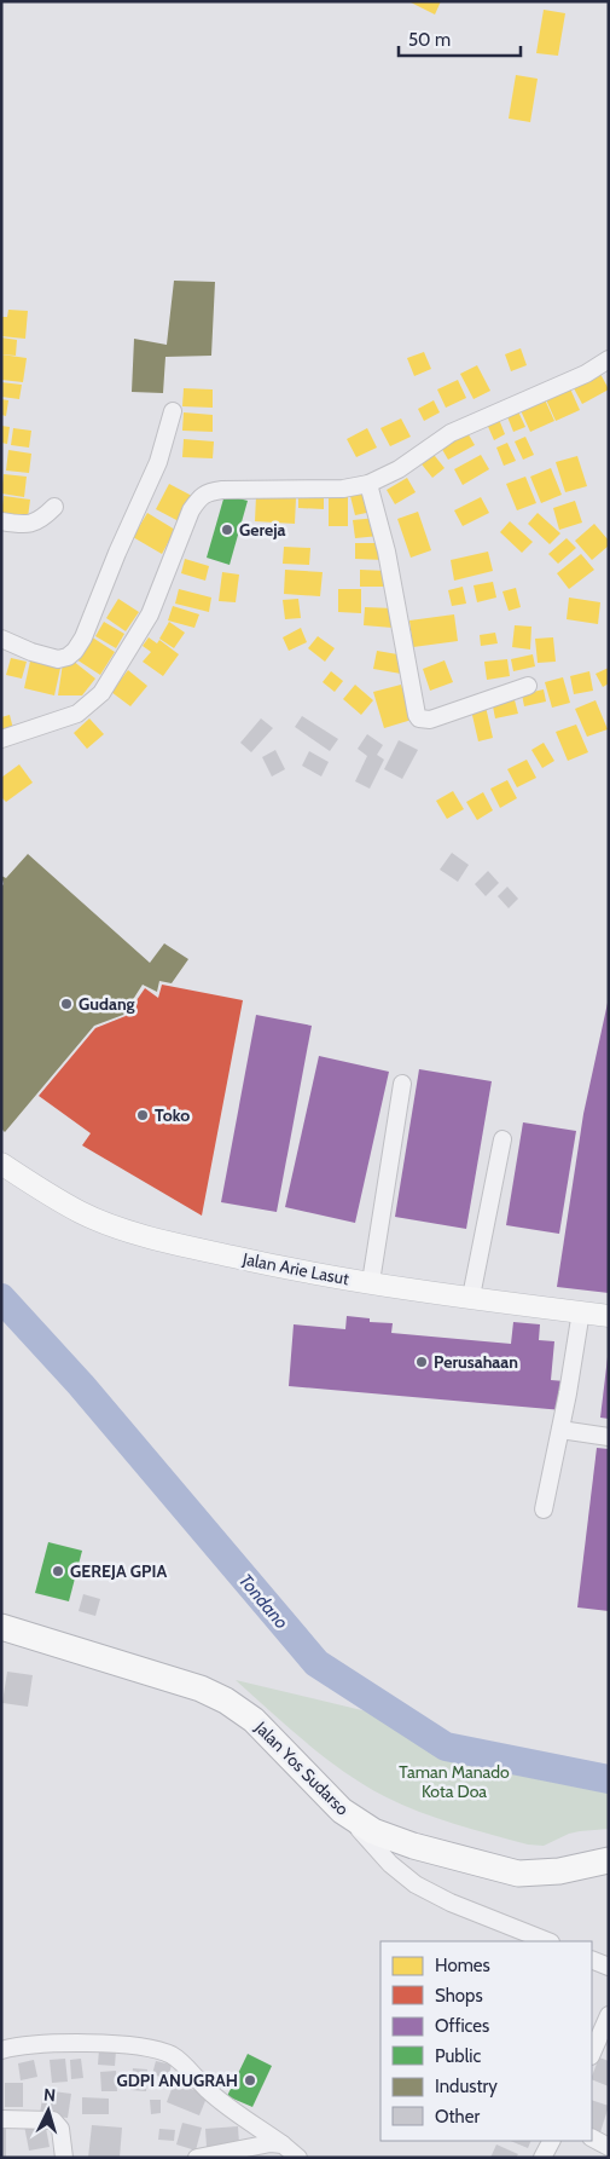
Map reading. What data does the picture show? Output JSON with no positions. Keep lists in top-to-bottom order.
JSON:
{
  "streets": {
    "highway": ["Jalan Yos Sudarso"],
    "main road": ["Jalan Arie Lasut"]
  },
  "water": ["Tondano"],
  "parks": ["Taman Manado Kota Doa"],
  "places": [
    "Gereja",
    "Gudang",
    "Toko",
    "Perusahaan",
    "GEREJA GPIA",
    "GDPI ANUGRAH"
  ],
  "legend": [
    "Homes",
    "Shops",
    "Offices",
    "Public",
    "Industry",
    "Other"
  ],
  "scale_bar": "50 m",
  "north": "top"
}
